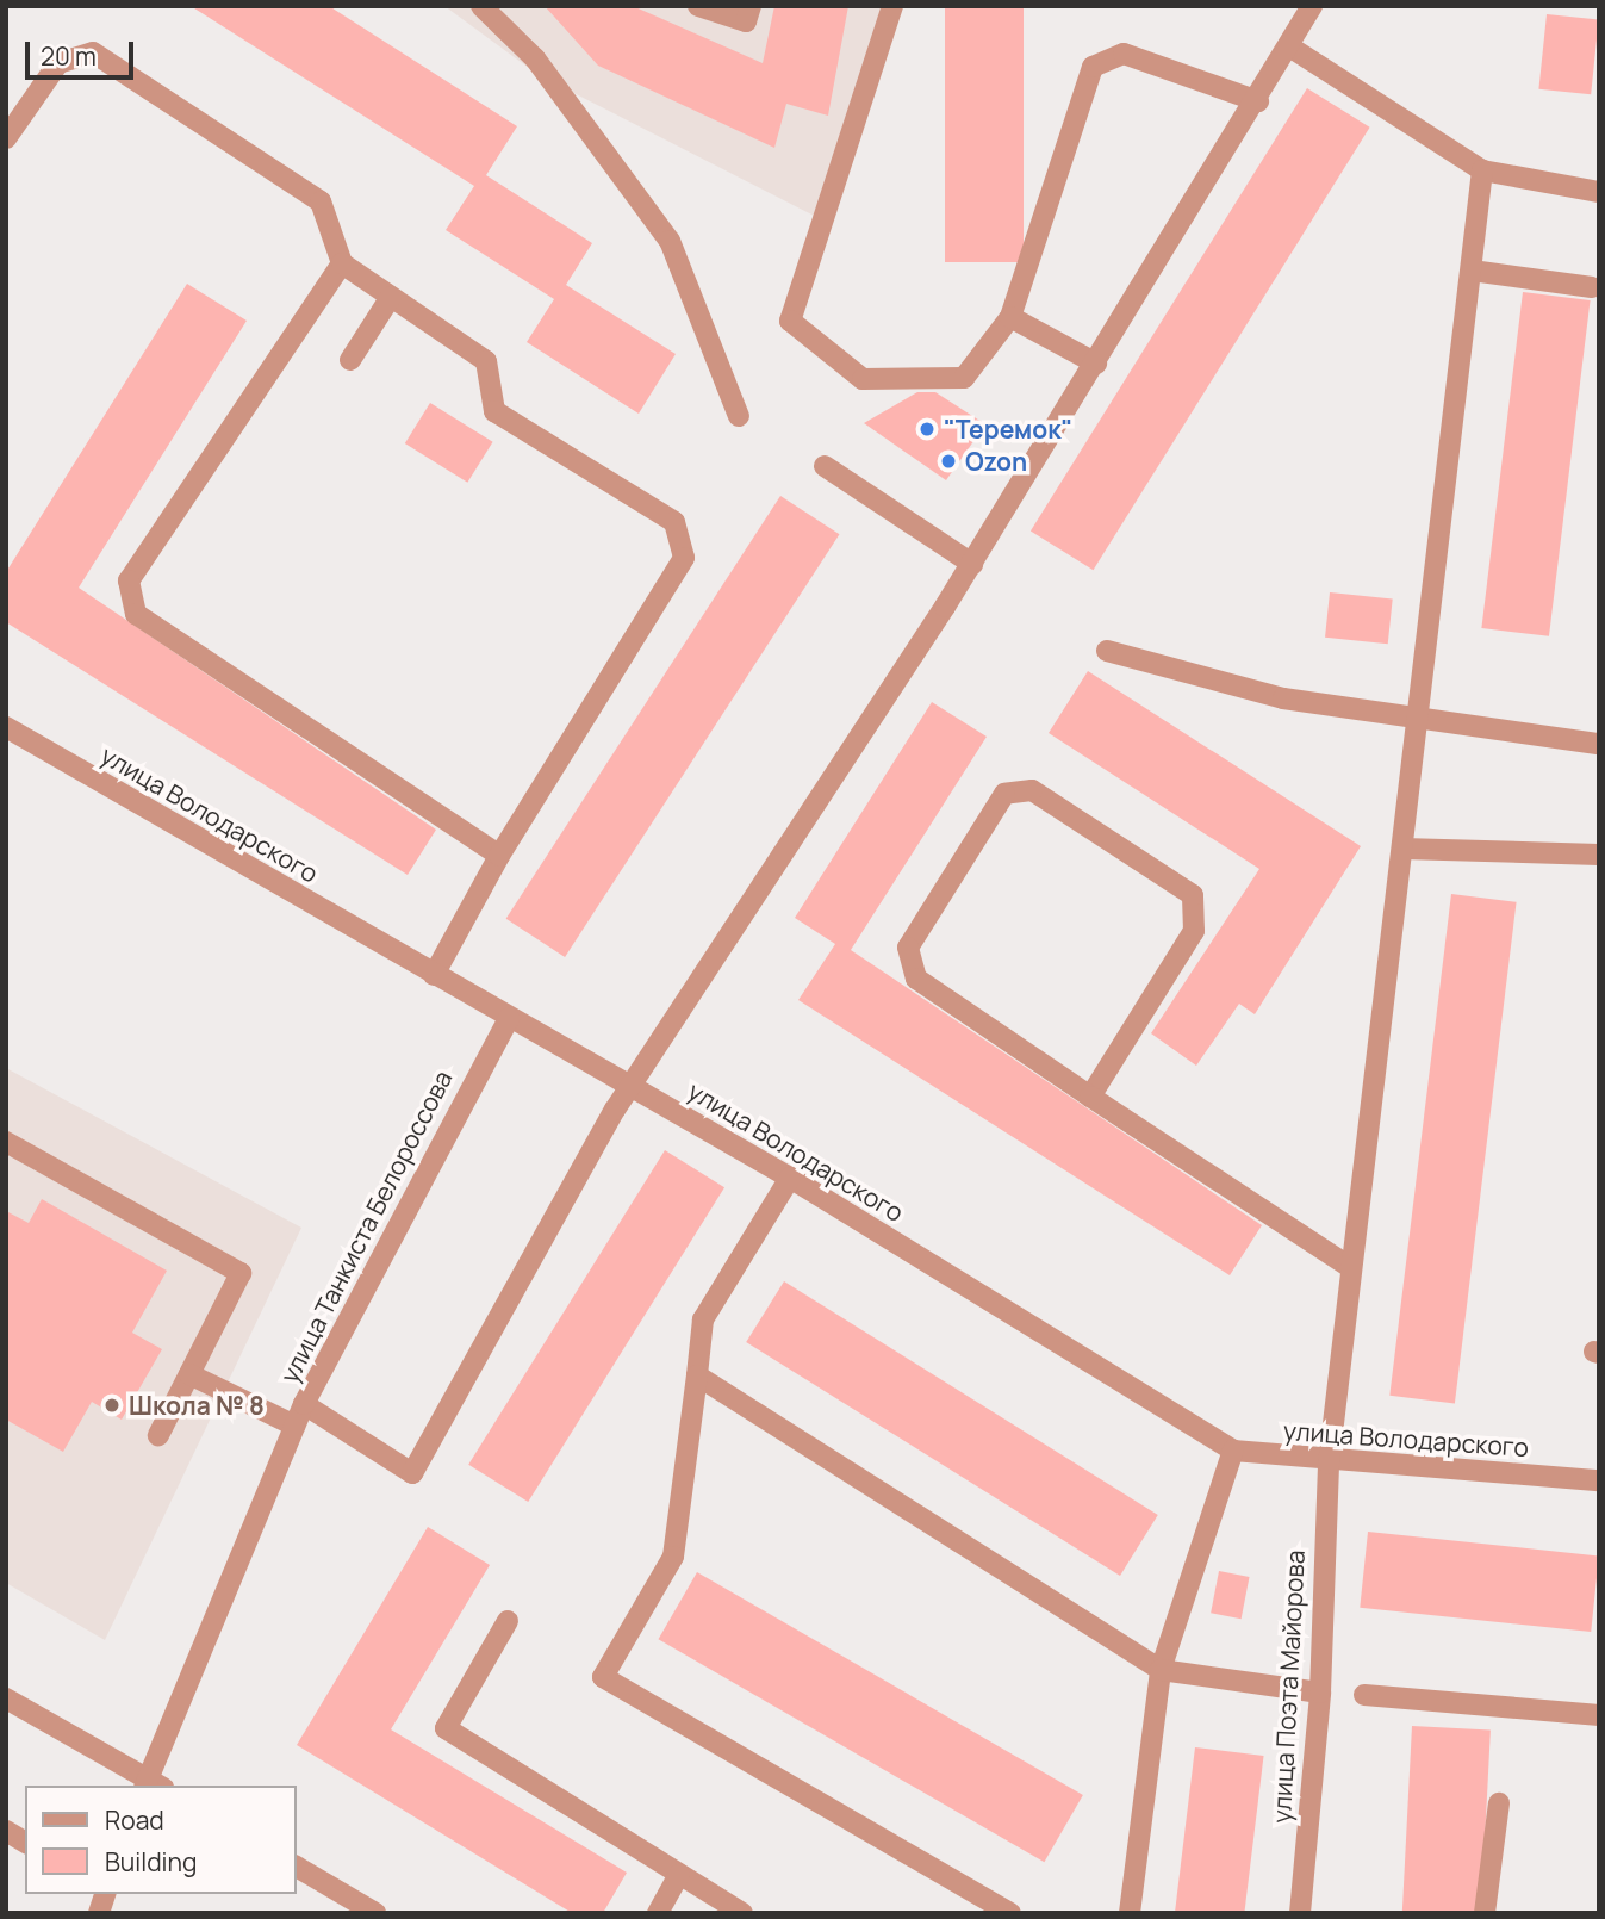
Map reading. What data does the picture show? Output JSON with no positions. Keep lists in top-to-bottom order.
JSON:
{
  "streets": {
    "street": ["улица Володарского", "улица Танкиста Белороссова", "улица Поэта Майорова"]
  },
  "crossings": [
    ["улица Володарского", "улица Танкиста Белороссова"],
    ["улица Володарского", "улица Поэта Майорова"]
  ],
  "places": ["\"Теремок\"", "Ozon", "Школа № 8"],
  "legend": ["Road", "Building"],
  "scale_bar": "20 m"
}
